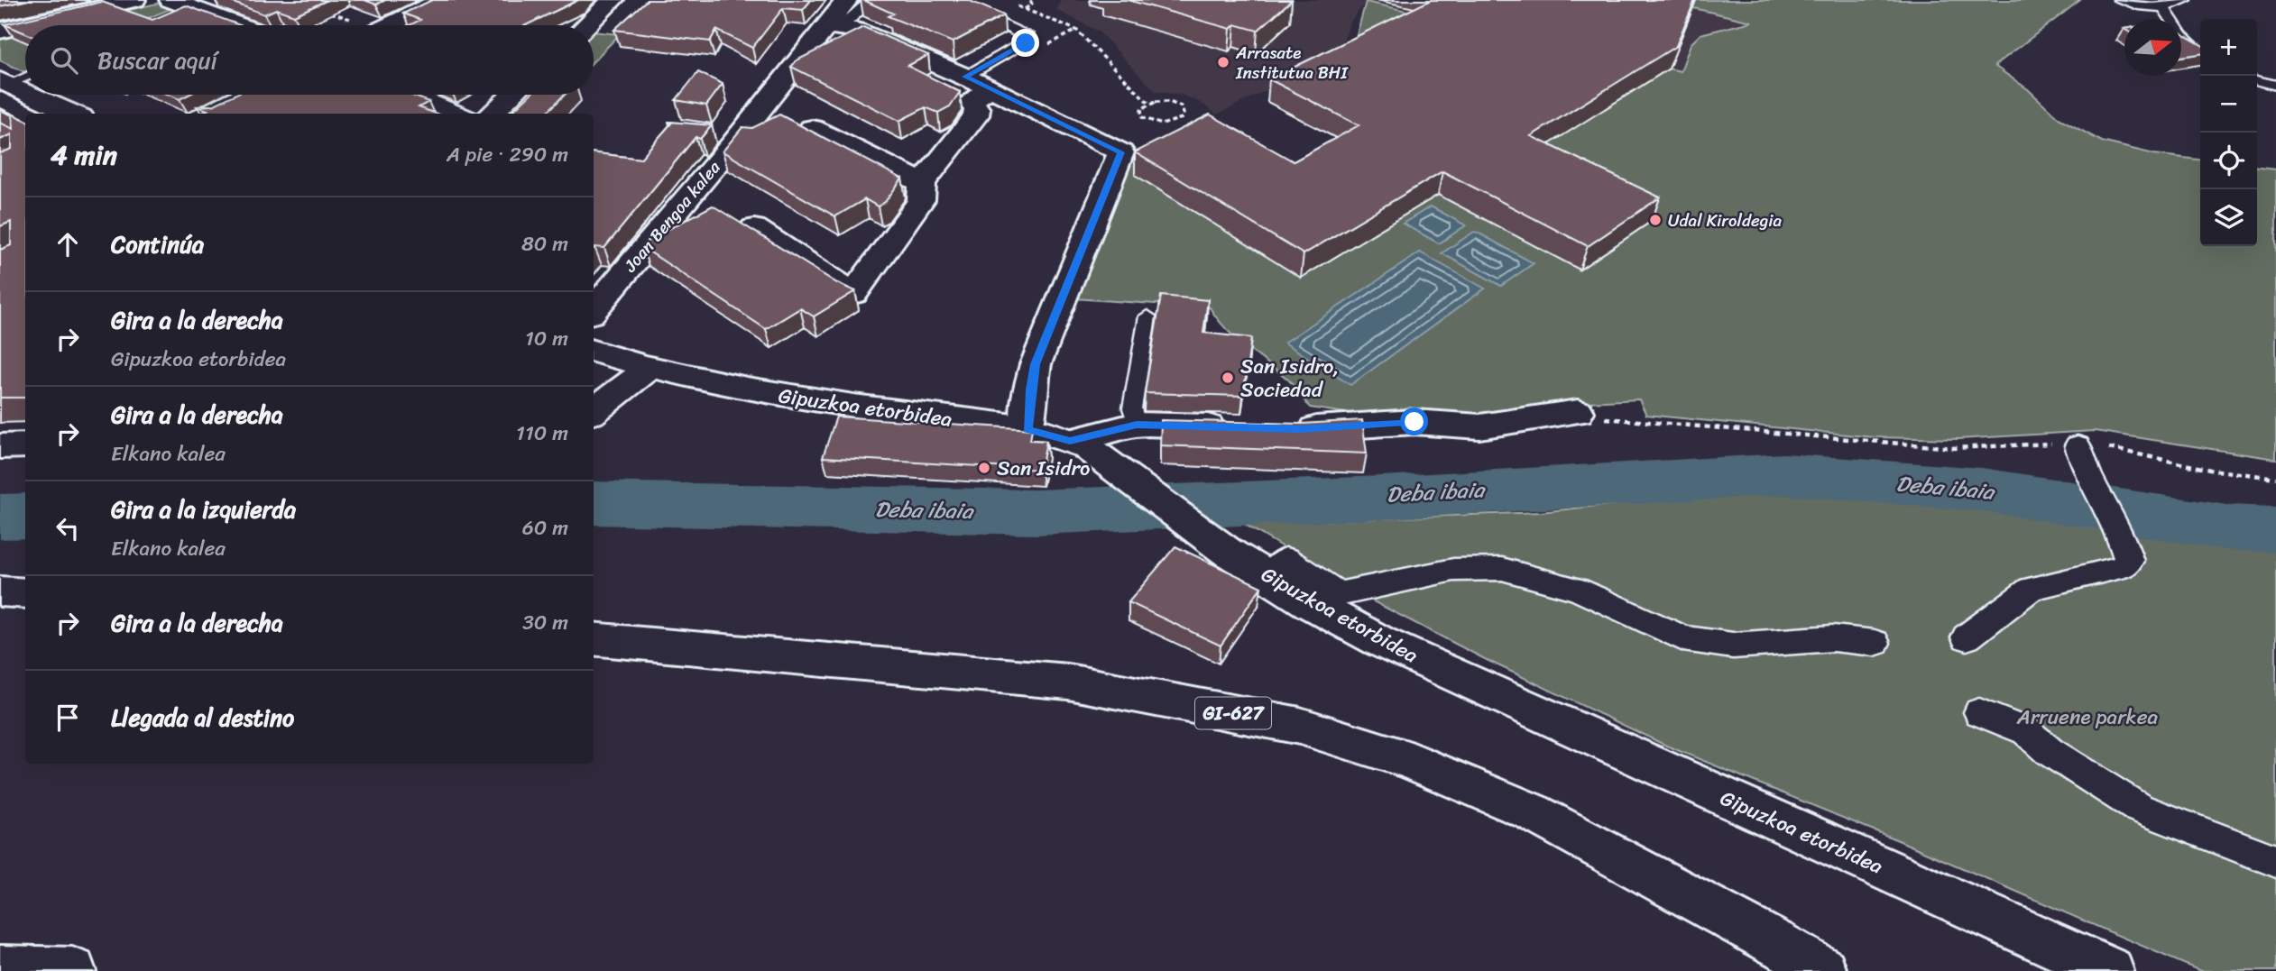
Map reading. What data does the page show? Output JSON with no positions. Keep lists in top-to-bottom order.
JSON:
{
  "streets": {
    "main road": ["Joan Bengoa kalea", "Gipuzkoa etorbidea", "GI-627"]
  },
  "water": ["Deba ibaia"],
  "parks": ["Arruene parkea"],
  "places": [
    "Arrasate Institutua BHI",
    "Udal Kiroldegia",
    "San Isidro, Sociedad",
    "San Isidro"
  ],
  "north": "right",
  "page": {
    "map_buttons": ["+", "−"],
    "search": "Buscar aquí",
    "heading": ["4 min", "A pie · 290 m"],
    "list": [
      ["Continúa", "80 m"],
      ["Gira a la derecha", "Gipuzkoa etorbidea", "10 m"],
      ["Gira a la derecha", "Elkano kalea", "110 m"],
      ["Gira a la izquierda", "Elkano kalea", "60 m"],
      ["Gira a la derecha", "30 m"],
      "Llegada al destino"
    ]
  }
}
